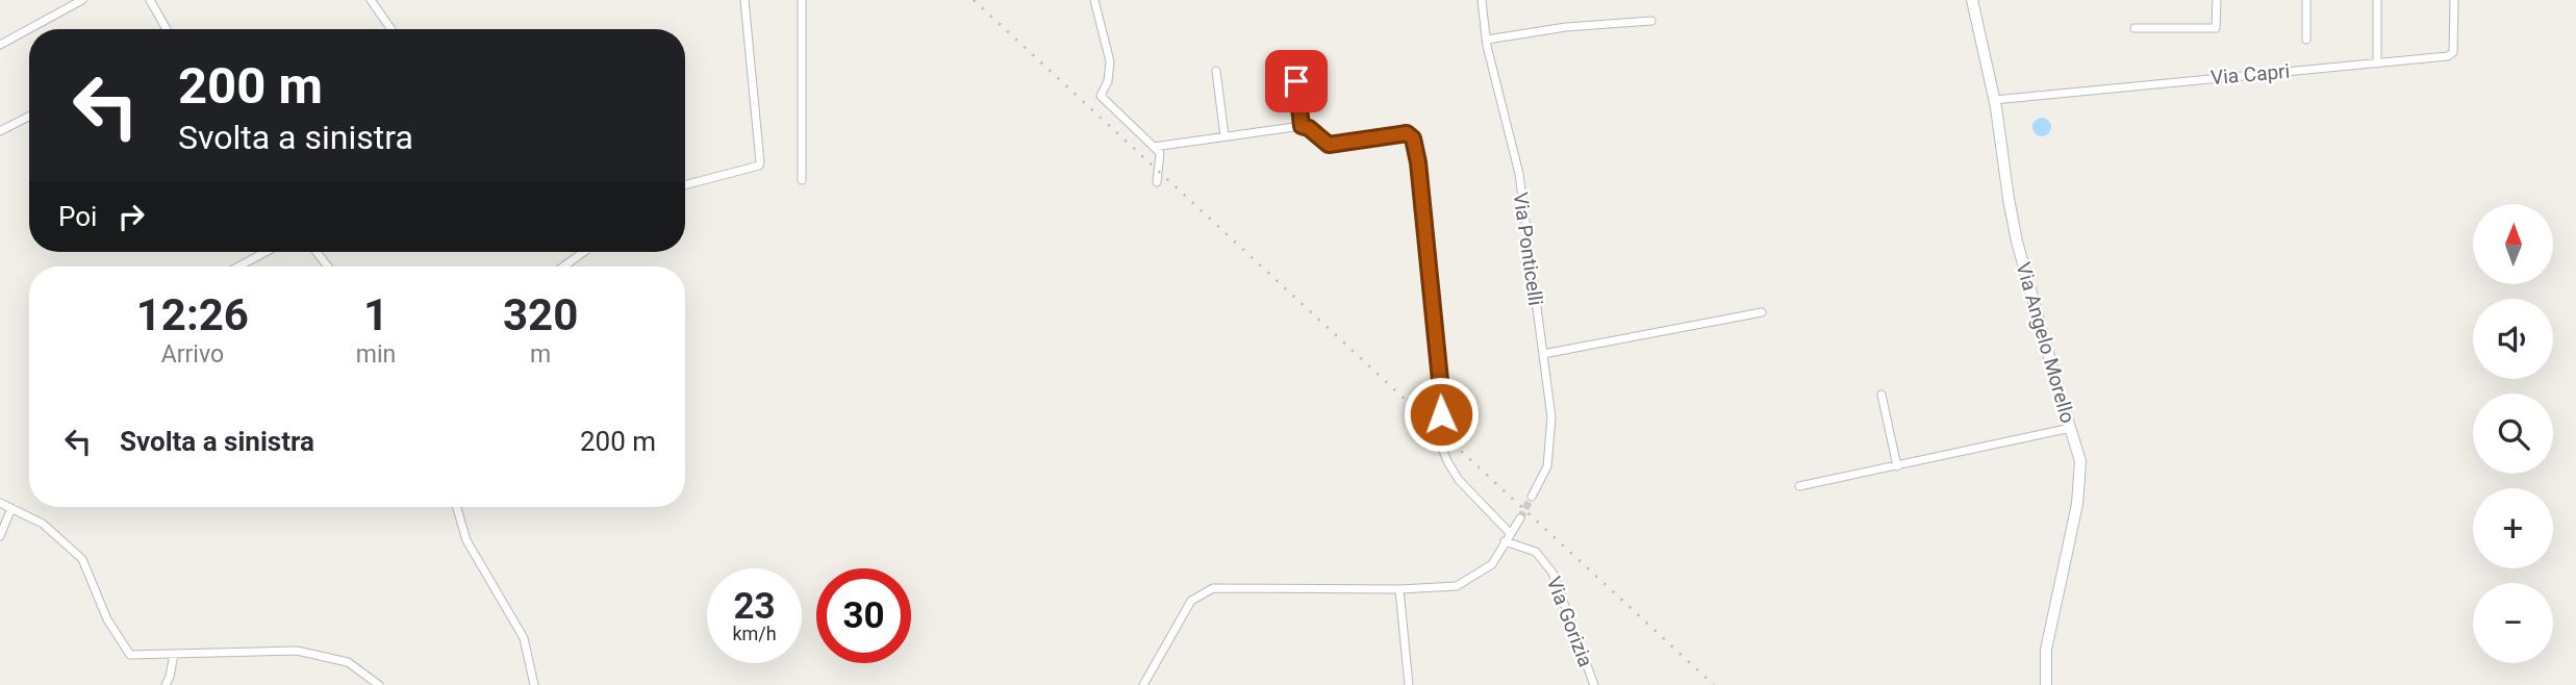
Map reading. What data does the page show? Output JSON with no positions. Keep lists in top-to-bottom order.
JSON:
{
  "streets": {
    "street": [
      "Via Capri",
      "Via Ponticelli",
      "Via Angelo Morello",
      "Via Gorizia"
    ]
  },
  "crossings": [
    ["Via Capri", "Via Angelo Morello"]
  ],
  "north": "top",
  "page": {
    "turn": ["200 m", "Svolta a sinistra"],
    "then": "Poi",
    "map_buttons": ["+", "−"],
    "eta": [
      "12:26",
      "Arrivo",
      "1",
      "min",
      "320",
      "m"
    ],
    "list": [
      {
        "name": "Svolta a sinistra",
        "value": "200 m"
      }
    ],
    "speed": "23 km/h",
    "limit": "30"
  }
}
